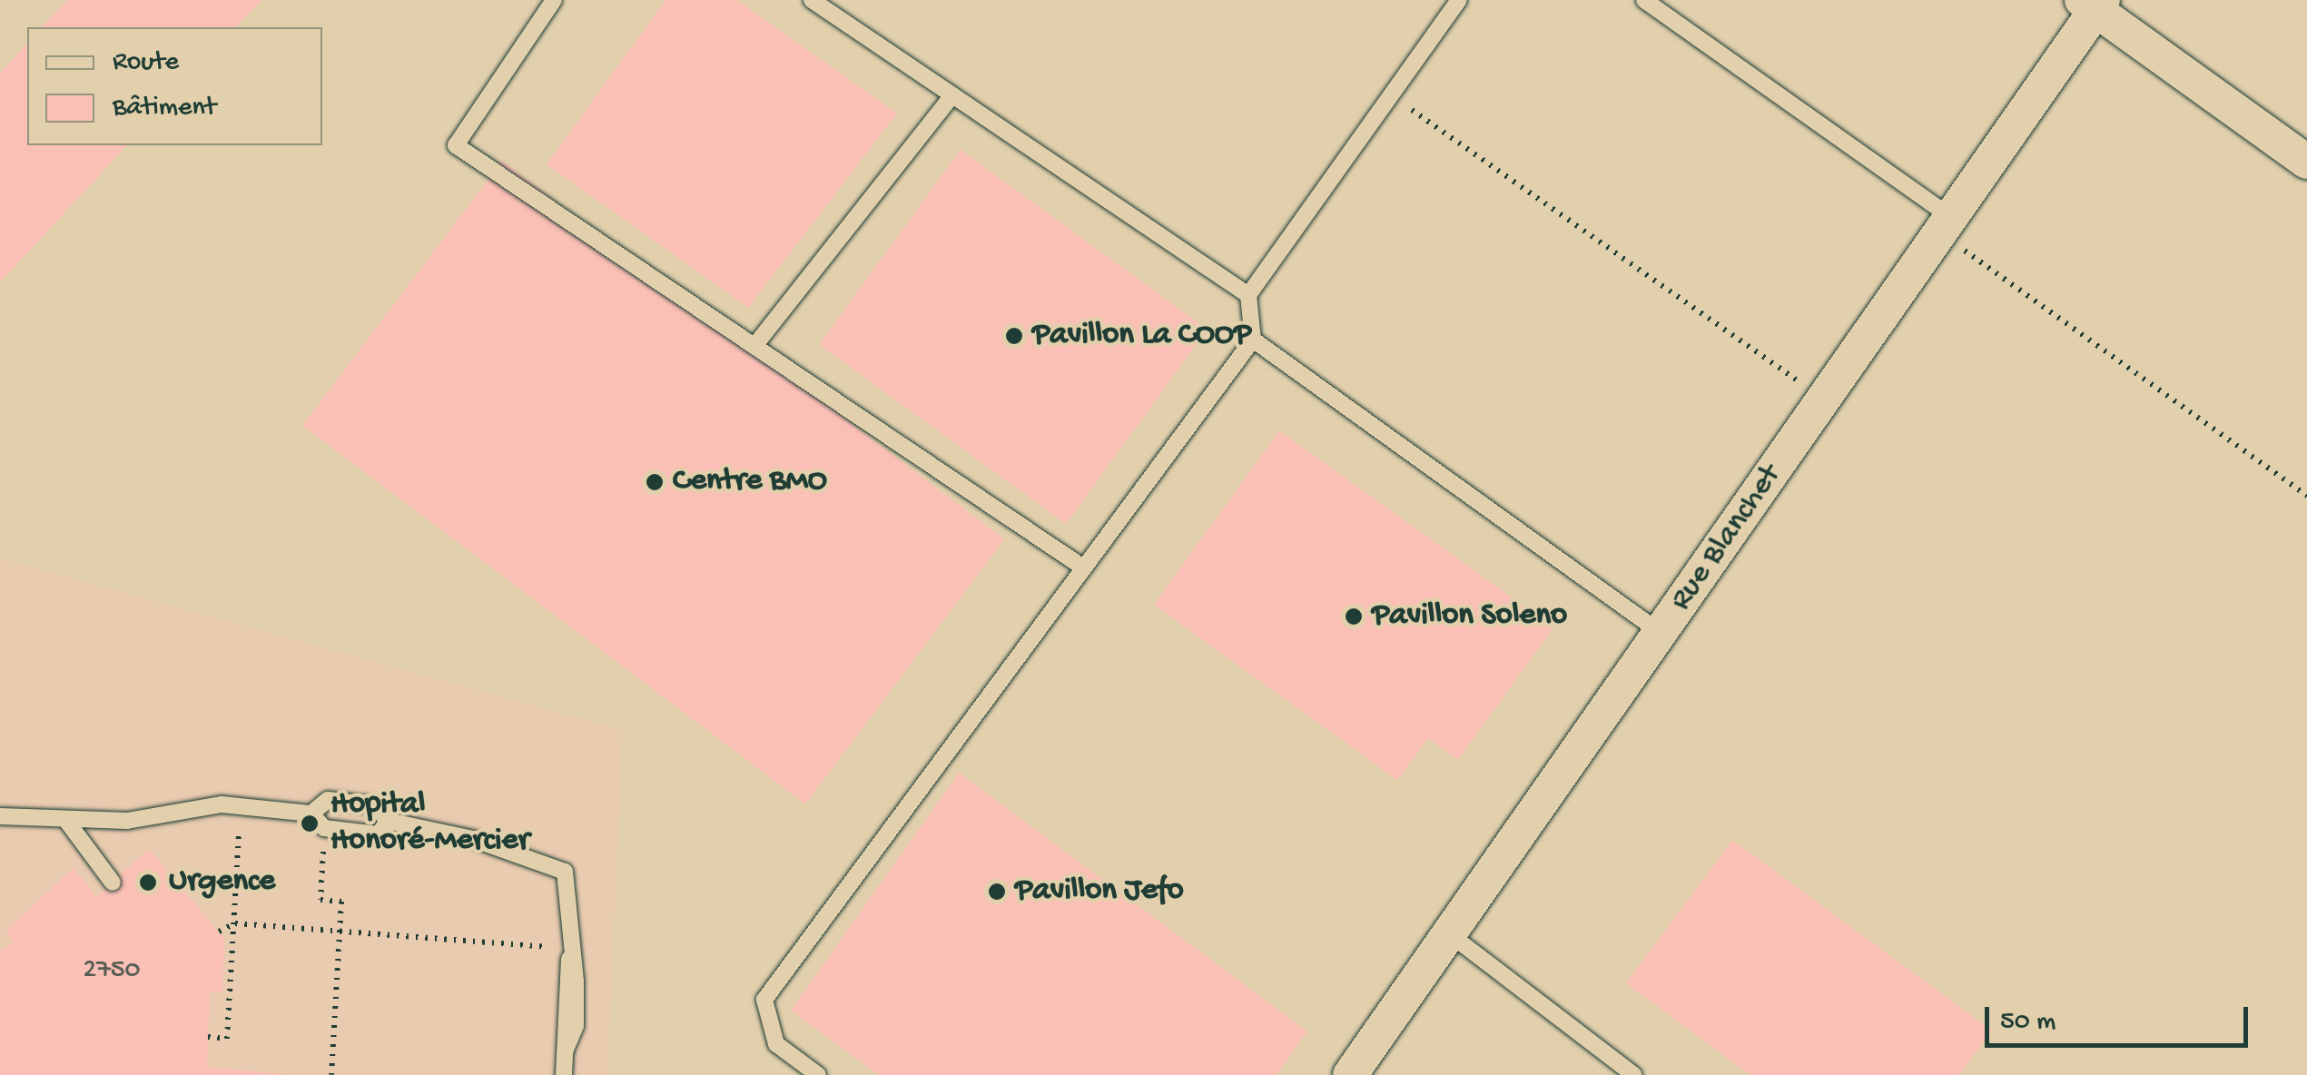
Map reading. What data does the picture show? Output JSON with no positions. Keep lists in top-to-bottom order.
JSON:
{
  "streets": {
    "street": ["Rue Blanchet"]
  },
  "places": [
    "Pavillon La COOP",
    "Centre BMO",
    "Pavillon Soleno",
    "Hopital Honoré-Mercier",
    "Urgence",
    "Pavillon Jefo"
  ],
  "house_numbers": ["2750"],
  "legend": ["Route", "Bâtiment"],
  "scale_bar": "50 m"
}
